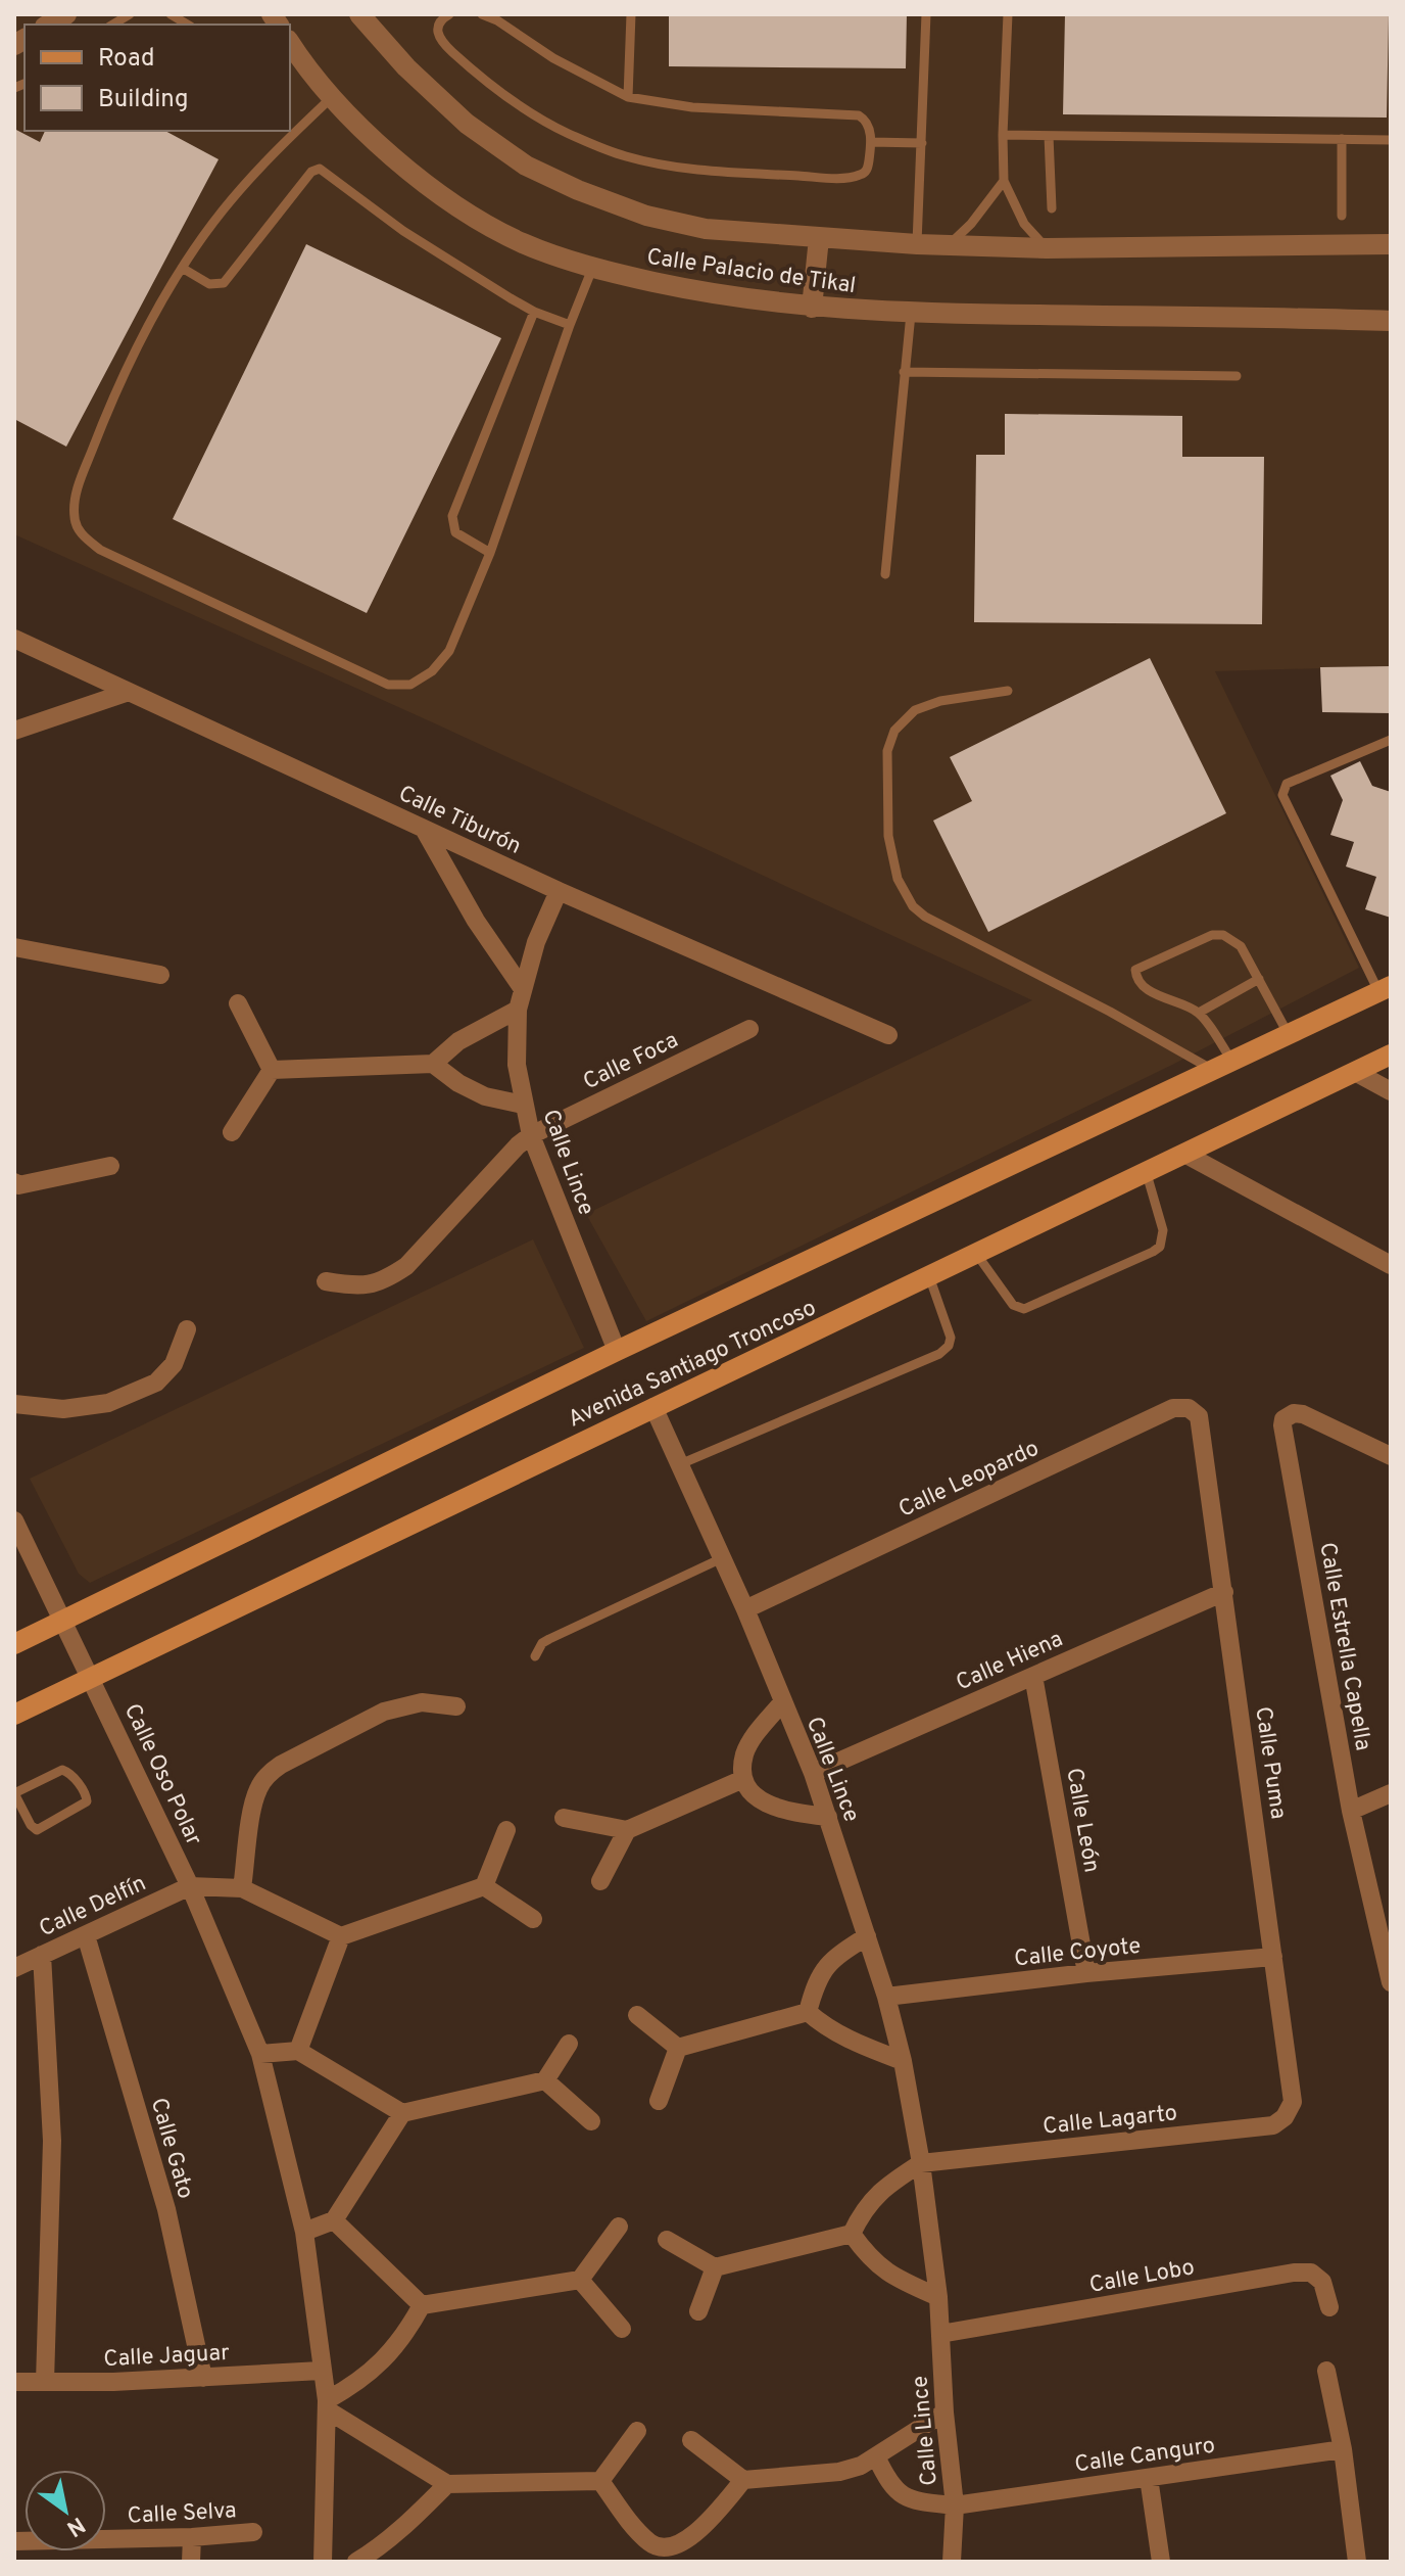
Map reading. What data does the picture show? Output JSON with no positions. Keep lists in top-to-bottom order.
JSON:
{
  "streets": {
    "main road": ["Avenida Santiago Troncoso"],
    "street": [
      "Calle Palacio de Tikal",
      "Calle Tiburón",
      "Calle Foca",
      "Calle Lince",
      "Calle Leopardo",
      "Calle Estrella Capella",
      "Calle Hiena",
      "Calle Puma",
      "Calle Oso Polar",
      "Calle León",
      "Calle Delfín",
      "Calle Coyote",
      "Calle Lagarto",
      "Calle Gato",
      "Calle Lobo",
      "Calle Jaguar",
      "Calle Canguro",
      "Calle Selva"
    ]
  },
  "crossings": [
    ["Calle Tiburón", "Calle Lince"],
    ["Calle Foca", "Calle Lince"],
    ["Calle Lince", "Avenida Santiago Troncoso"],
    ["Calle Lince", "Calle Leopardo"],
    ["Calle Lince", "Calle Hiena"],
    ["Calle Lince", "Calle Coyote"],
    ["Calle Lince", "Calle Lagarto"],
    ["Calle Lince", "Calle Lobo"],
    ["Calle Lince", "Calle Canguro"],
    ["Avenida Santiago Troncoso", "Calle Oso Polar"],
    ["Calle Leopardo", "Calle Puma"],
    ["Calle Hiena", "Calle Puma"],
    ["Calle Hiena", "Calle León"],
    ["Calle Puma", "Calle Coyote"],
    ["Calle Puma", "Calle Lagarto"],
    ["Calle Oso Polar", "Calle Delfín"],
    ["Calle Oso Polar", "Calle Jaguar"],
    ["Calle León", "Calle Coyote"],
    ["Calle Delfín", "Calle Gato"],
    ["Calle Gato", "Calle Jaguar"]
  ],
  "legend": ["Road", "Building"],
  "north": "bottom right"
}
